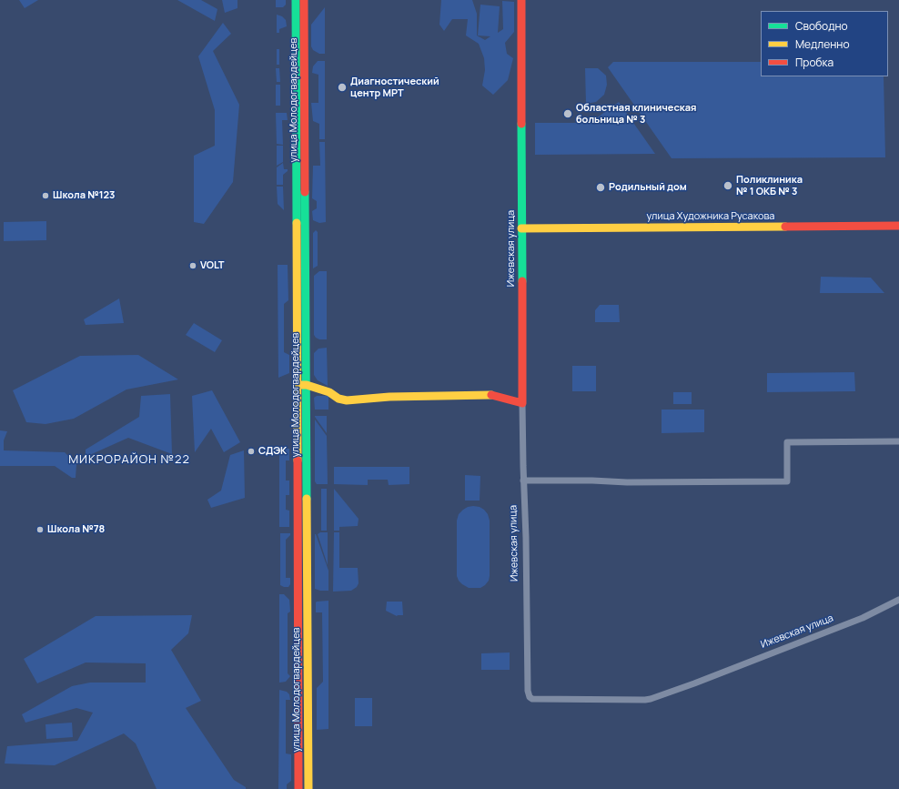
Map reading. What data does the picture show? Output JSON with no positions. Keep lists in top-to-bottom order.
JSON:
{
  "streets": {
    "main road": ["улица Молодогвардейцев", "улица Художника Русакова", "Ижевская улица"]
  },
  "crossings": [
    ["улица Художника Русакова", "Ижевская улица"]
  ],
  "districts": ["МИКРОРАЙОН №22"],
  "places": [
    "Диагностический центр МРТ",
    "Областная клиническая больница № 3",
    "Поликлиника № 1 ОКБ № 3",
    "Родильный дом",
    "Школа №123",
    "VOLT",
    "СДЭК",
    "Школа №78"
  ],
  "legend": ["Свободно", "Медленно", "Пробка"]
}
